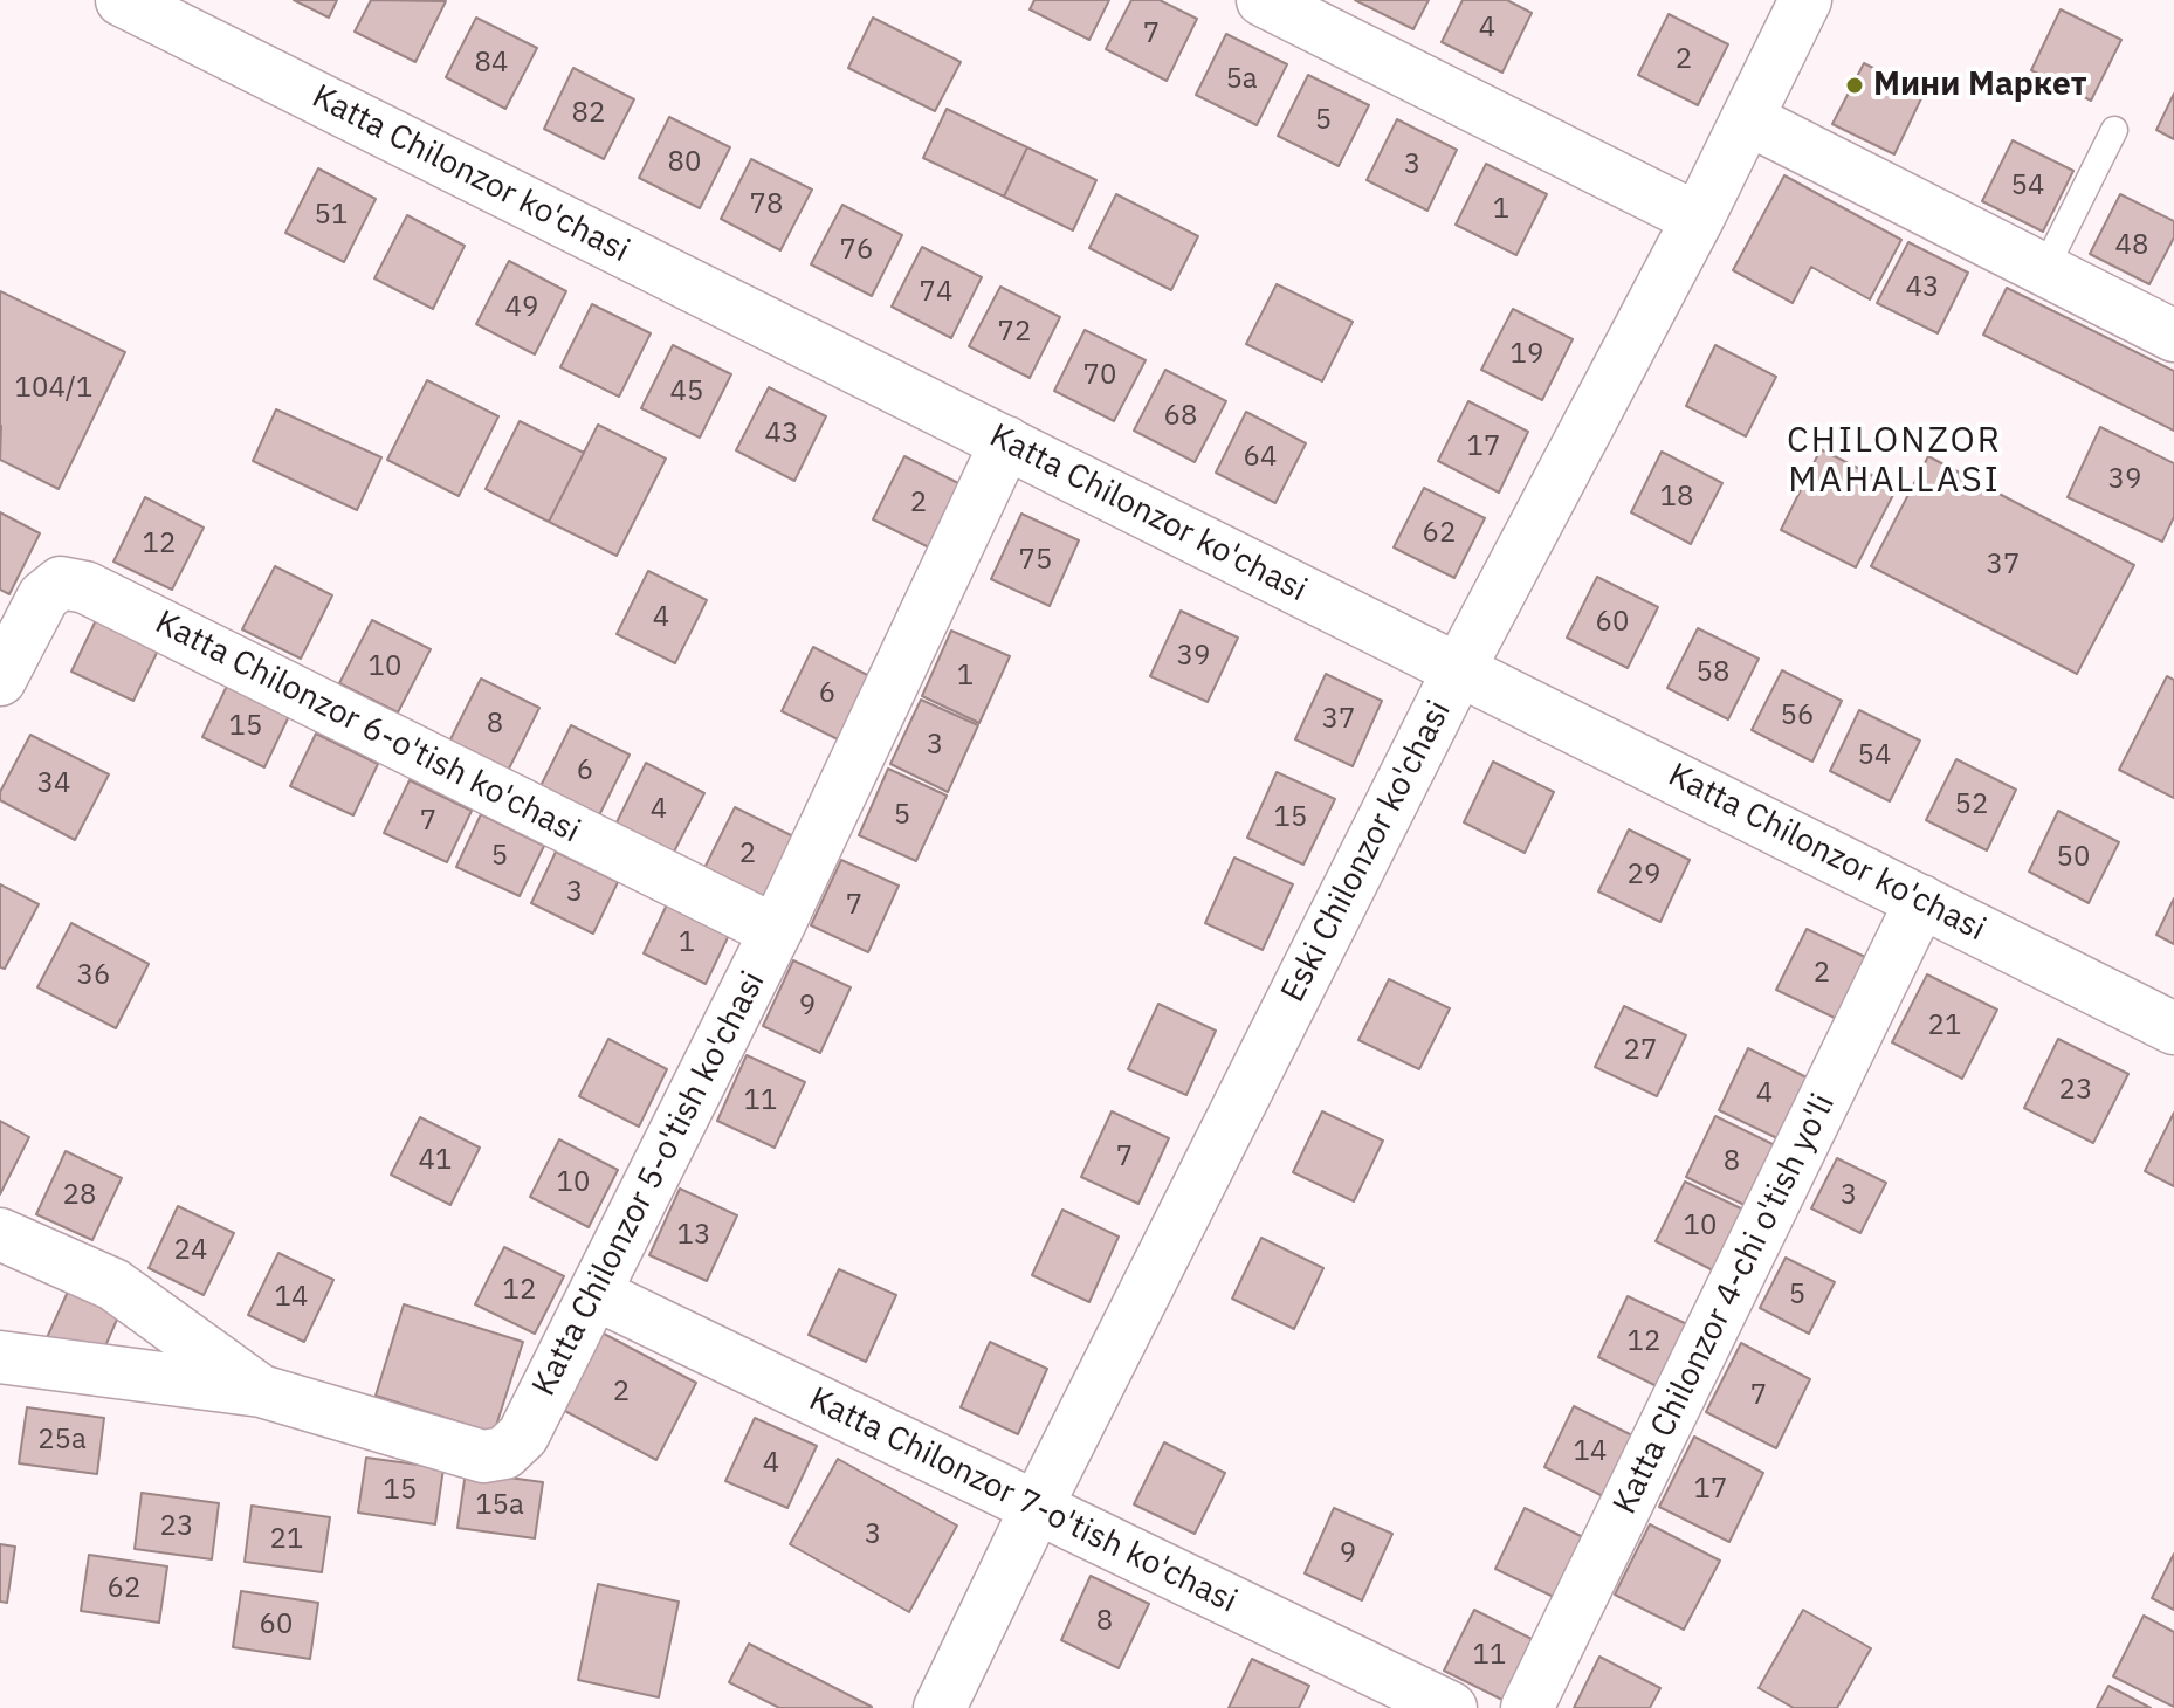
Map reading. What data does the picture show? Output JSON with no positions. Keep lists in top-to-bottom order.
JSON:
{
  "streets": {
    "street": [
      "Katta Chilonzor ko'chasi",
      "Katta Chilonzor 6-o'tish ko'chasi",
      "Eski Chilonzor ko'chasi",
      "Katta Chilonzor 5-o'tish ko'chasi",
      "Katta Chilonzor 4-chi o'tish yo'li",
      "Katta Chilonzor 7-o'tish ko'chasi"
    ]
  },
  "crossings": [
    ["Katta Chilonzor ko'chasi", "Eski Chilonzor ko'chasi"],
    ["Katta Chilonzor ko'chasi", "Katta Chilonzor 5-o'tish ko'chasi"],
    ["Katta Chilonzor ko'chasi", "Katta Chilonzor 4-chi o'tish yo'li"],
    ["Katta Chilonzor 6-o'tish ko'chasi", "Katta Chilonzor 5-o'tish ko'chasi"],
    ["Eski Chilonzor ko'chasi", "Katta Chilonzor 7-o'tish ko'chasi"],
    ["Katta Chilonzor 5-o'tish ko'chasi", "Katta Chilonzor 7-o'tish ko'chasi"]
  ],
  "districts": ["CHILONZOR MAHALLASI"],
  "places": ["Мини Маркет"],
  "house_numbers": [
    "4",
    "7",
    "2",
    "84",
    "5a",
    "82",
    "5",
    "80",
    "3",
    "54",
    "78",
    "1",
    "51",
    "48",
    "76",
    "43",
    "74",
    "49",
    "72",
    "19",
    "70",
    "104/1",
    "45",
    "68",
    "43",
    "17",
    "64",
    "39",
    "18",
    "2",
    "62",
    "12",
    "75",
    "37",
    "4",
    "60",
    "39",
    "10",
    "58",
    "1",
    "6",
    "56",
    "37",
    "8",
    "15",
    "3",
    "54",
    "6",
    "34",
    "52",
    "4",
    "5",
    "15",
    "7",
    "2",
    "5",
    "50",
    "29",
    "3",
    "7",
    "1",
    "2",
    "36",
    "9",
    "21",
    "27",
    "23",
    "4",
    "11",
    "7",
    "41",
    "8",
    "10",
    "28",
    "3",
    "10",
    "13",
    "24",
    "12",
    "5",
    "14",
    "12",
    "2",
    "7",
    "25а",
    "14",
    "4",
    "17",
    "15",
    "15а",
    "23",
    "3",
    "21",
    "9",
    "62",
    "8",
    "60",
    "11"
  ]
}
